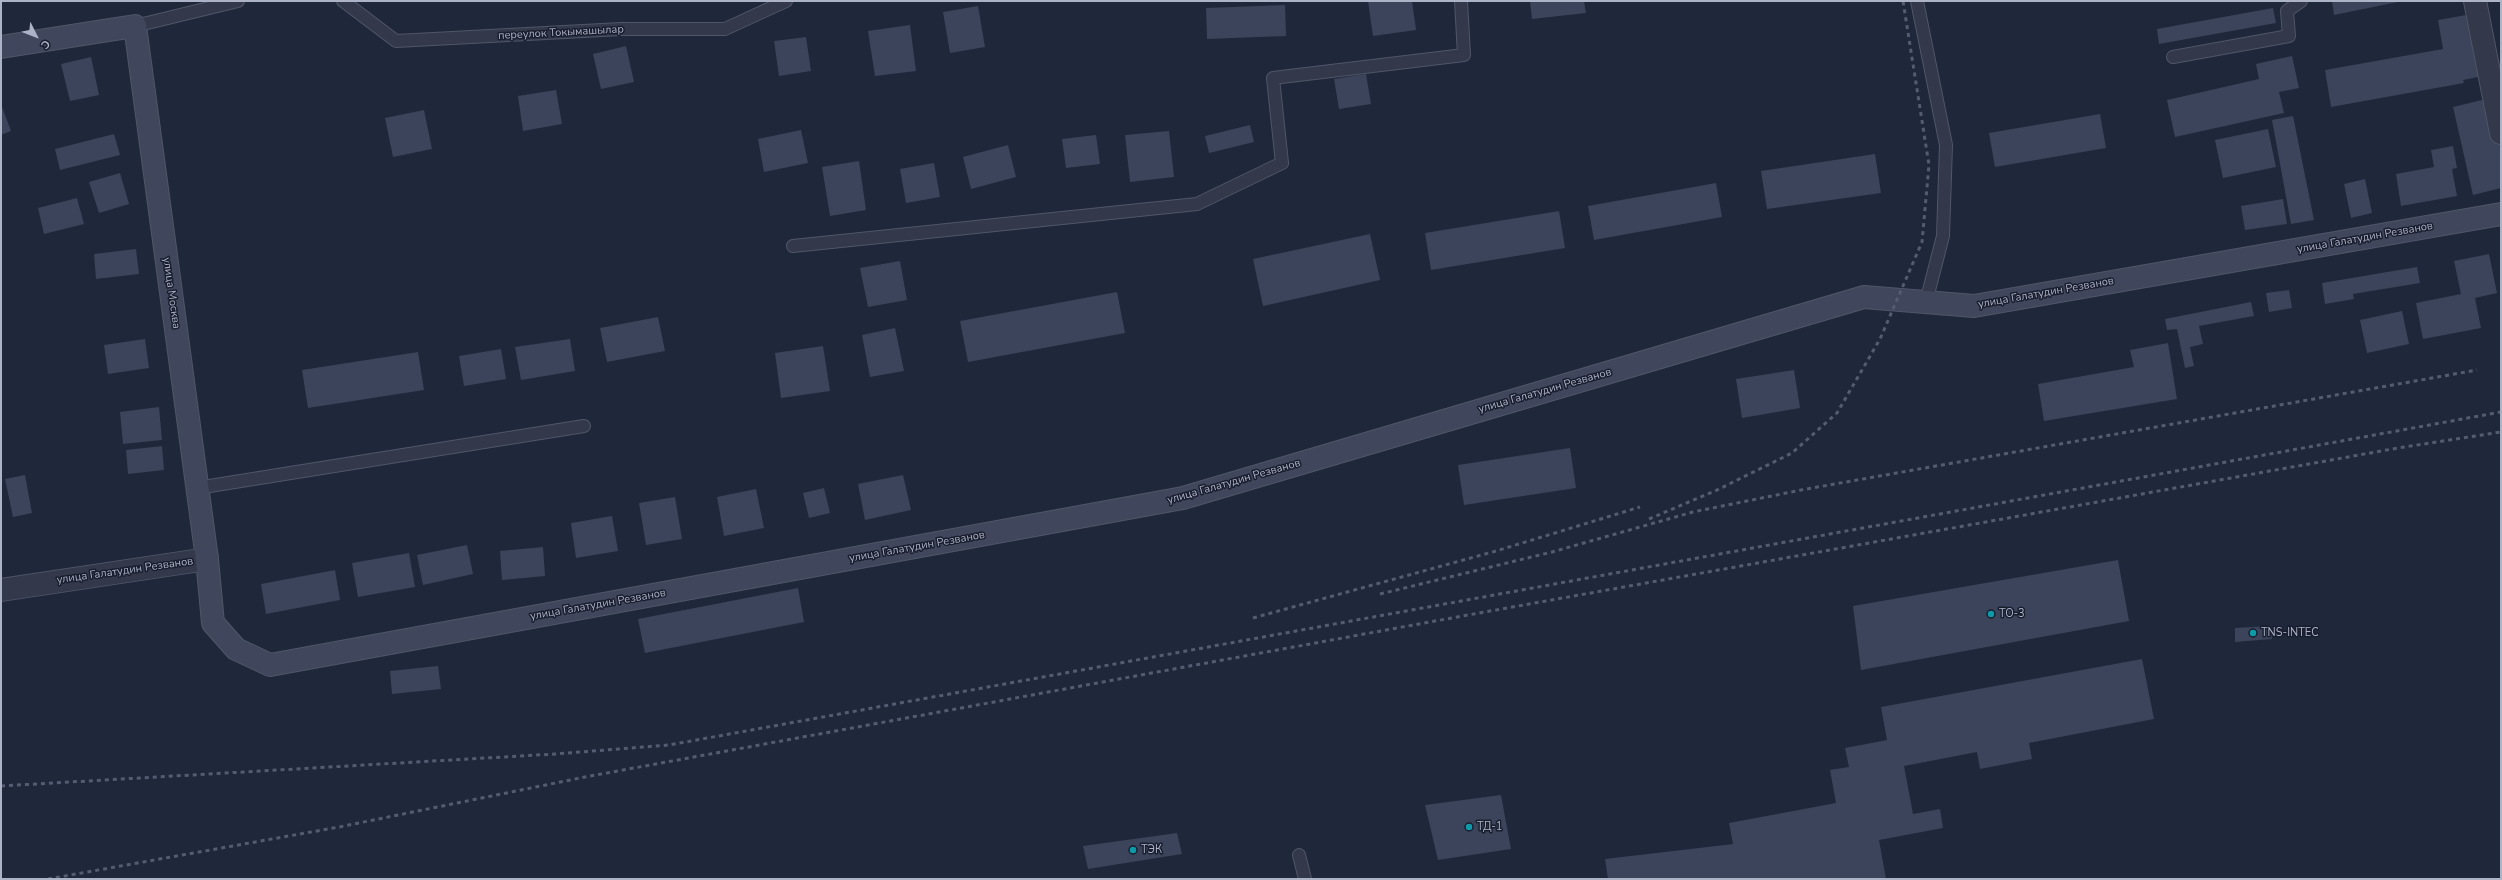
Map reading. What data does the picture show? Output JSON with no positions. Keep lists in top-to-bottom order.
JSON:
{
  "streets": {
    "street": ["улица Галатудин Резванов", "улица Москва"],
    "lane": ["переулок Токымашылар"]
  },
  "crossings": [
    ["улица Галатудин Резванов", "улица Москва"]
  ],
  "places": [
    "ТО-3",
    "TNS-INTEC",
    "ТД-1",
    "ТЭК"
  ],
  "north": "bottom right"
}
